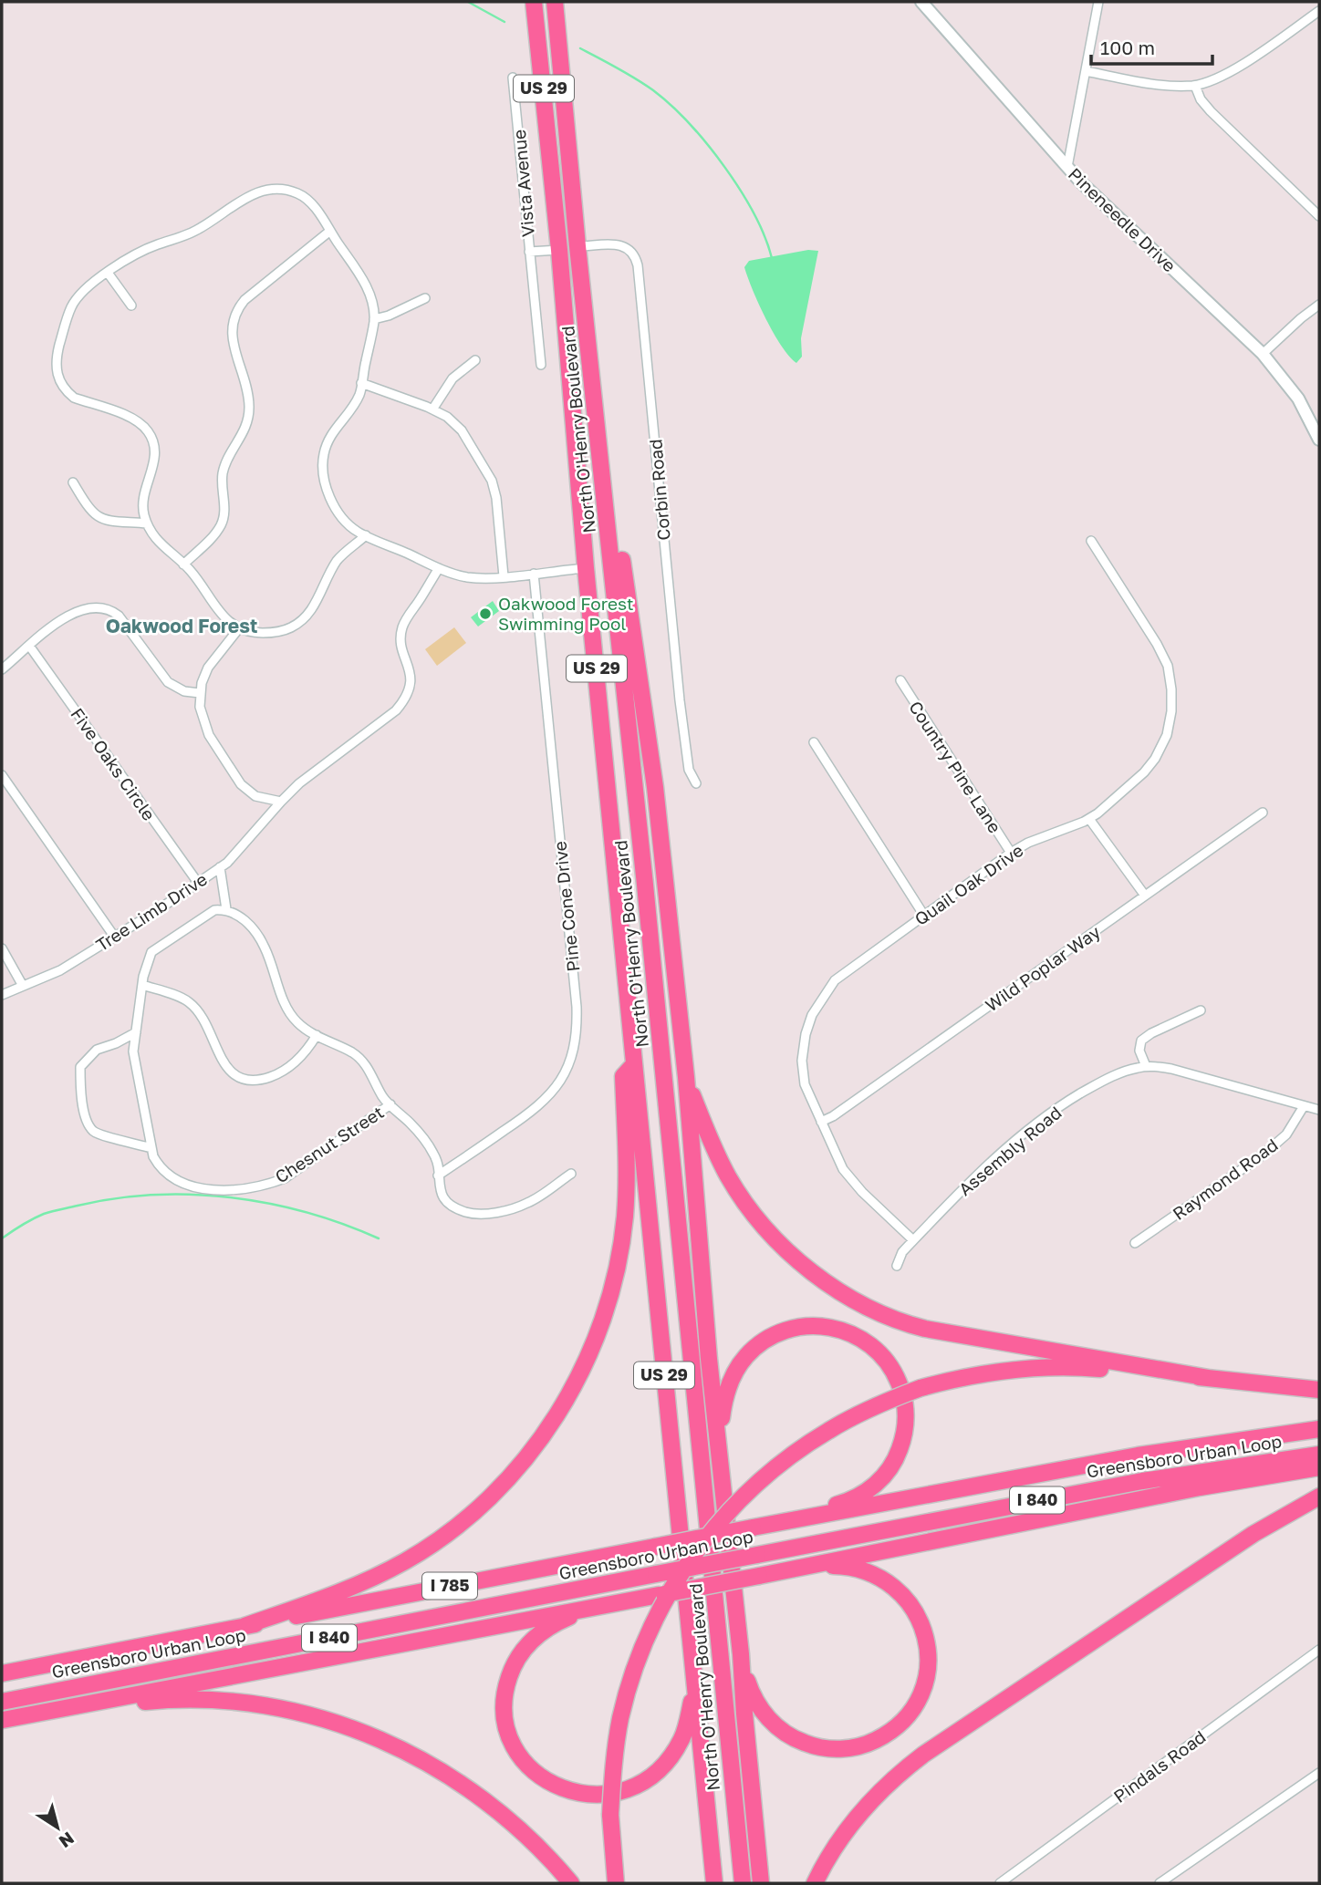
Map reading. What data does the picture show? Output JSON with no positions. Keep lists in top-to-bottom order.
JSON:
{
  "streets": {
    "highway": [
      "US 29",
      "North O'Henry Boulevard",
      "Greensboro Urban Loop",
      "I 840",
      "I 785"
    ],
    "street": [
      "Vista Avenue",
      "Pineneedle Drive",
      "Corbin Road",
      "Five Oaks Circle",
      "Country Pine Lane",
      "Quail Oak Drive",
      "Pine Cone Drive",
      "Tree Limb Drive",
      "Wild Poplar Way",
      "Chesnut Street",
      "Assembly Road",
      "Raymond Road",
      "Pindals Road"
    ]
  },
  "crossings": [
    ["Vista Avenue", "North O'Henry Boulevard"],
    ["North O'Henry Boulevard", "Corbin Road"],
    ["Five Oaks Circle", "Tree Limb Drive"],
    ["Country Pine Lane", "Quail Oak Drive"],
    ["Quail Oak Drive", "Wild Poplar Way"],
    ["Quail Oak Drive", "Assembly Road"],
    ["Pine Cone Drive", "Chesnut Street"],
    ["Assembly Road", "Raymond Road"]
  ],
  "districts": ["Oakwood Forest"],
  "places": ["Oakwood Forest Swimming Pool"],
  "scale_bar": "100 m",
  "north": "bottom right"
}
